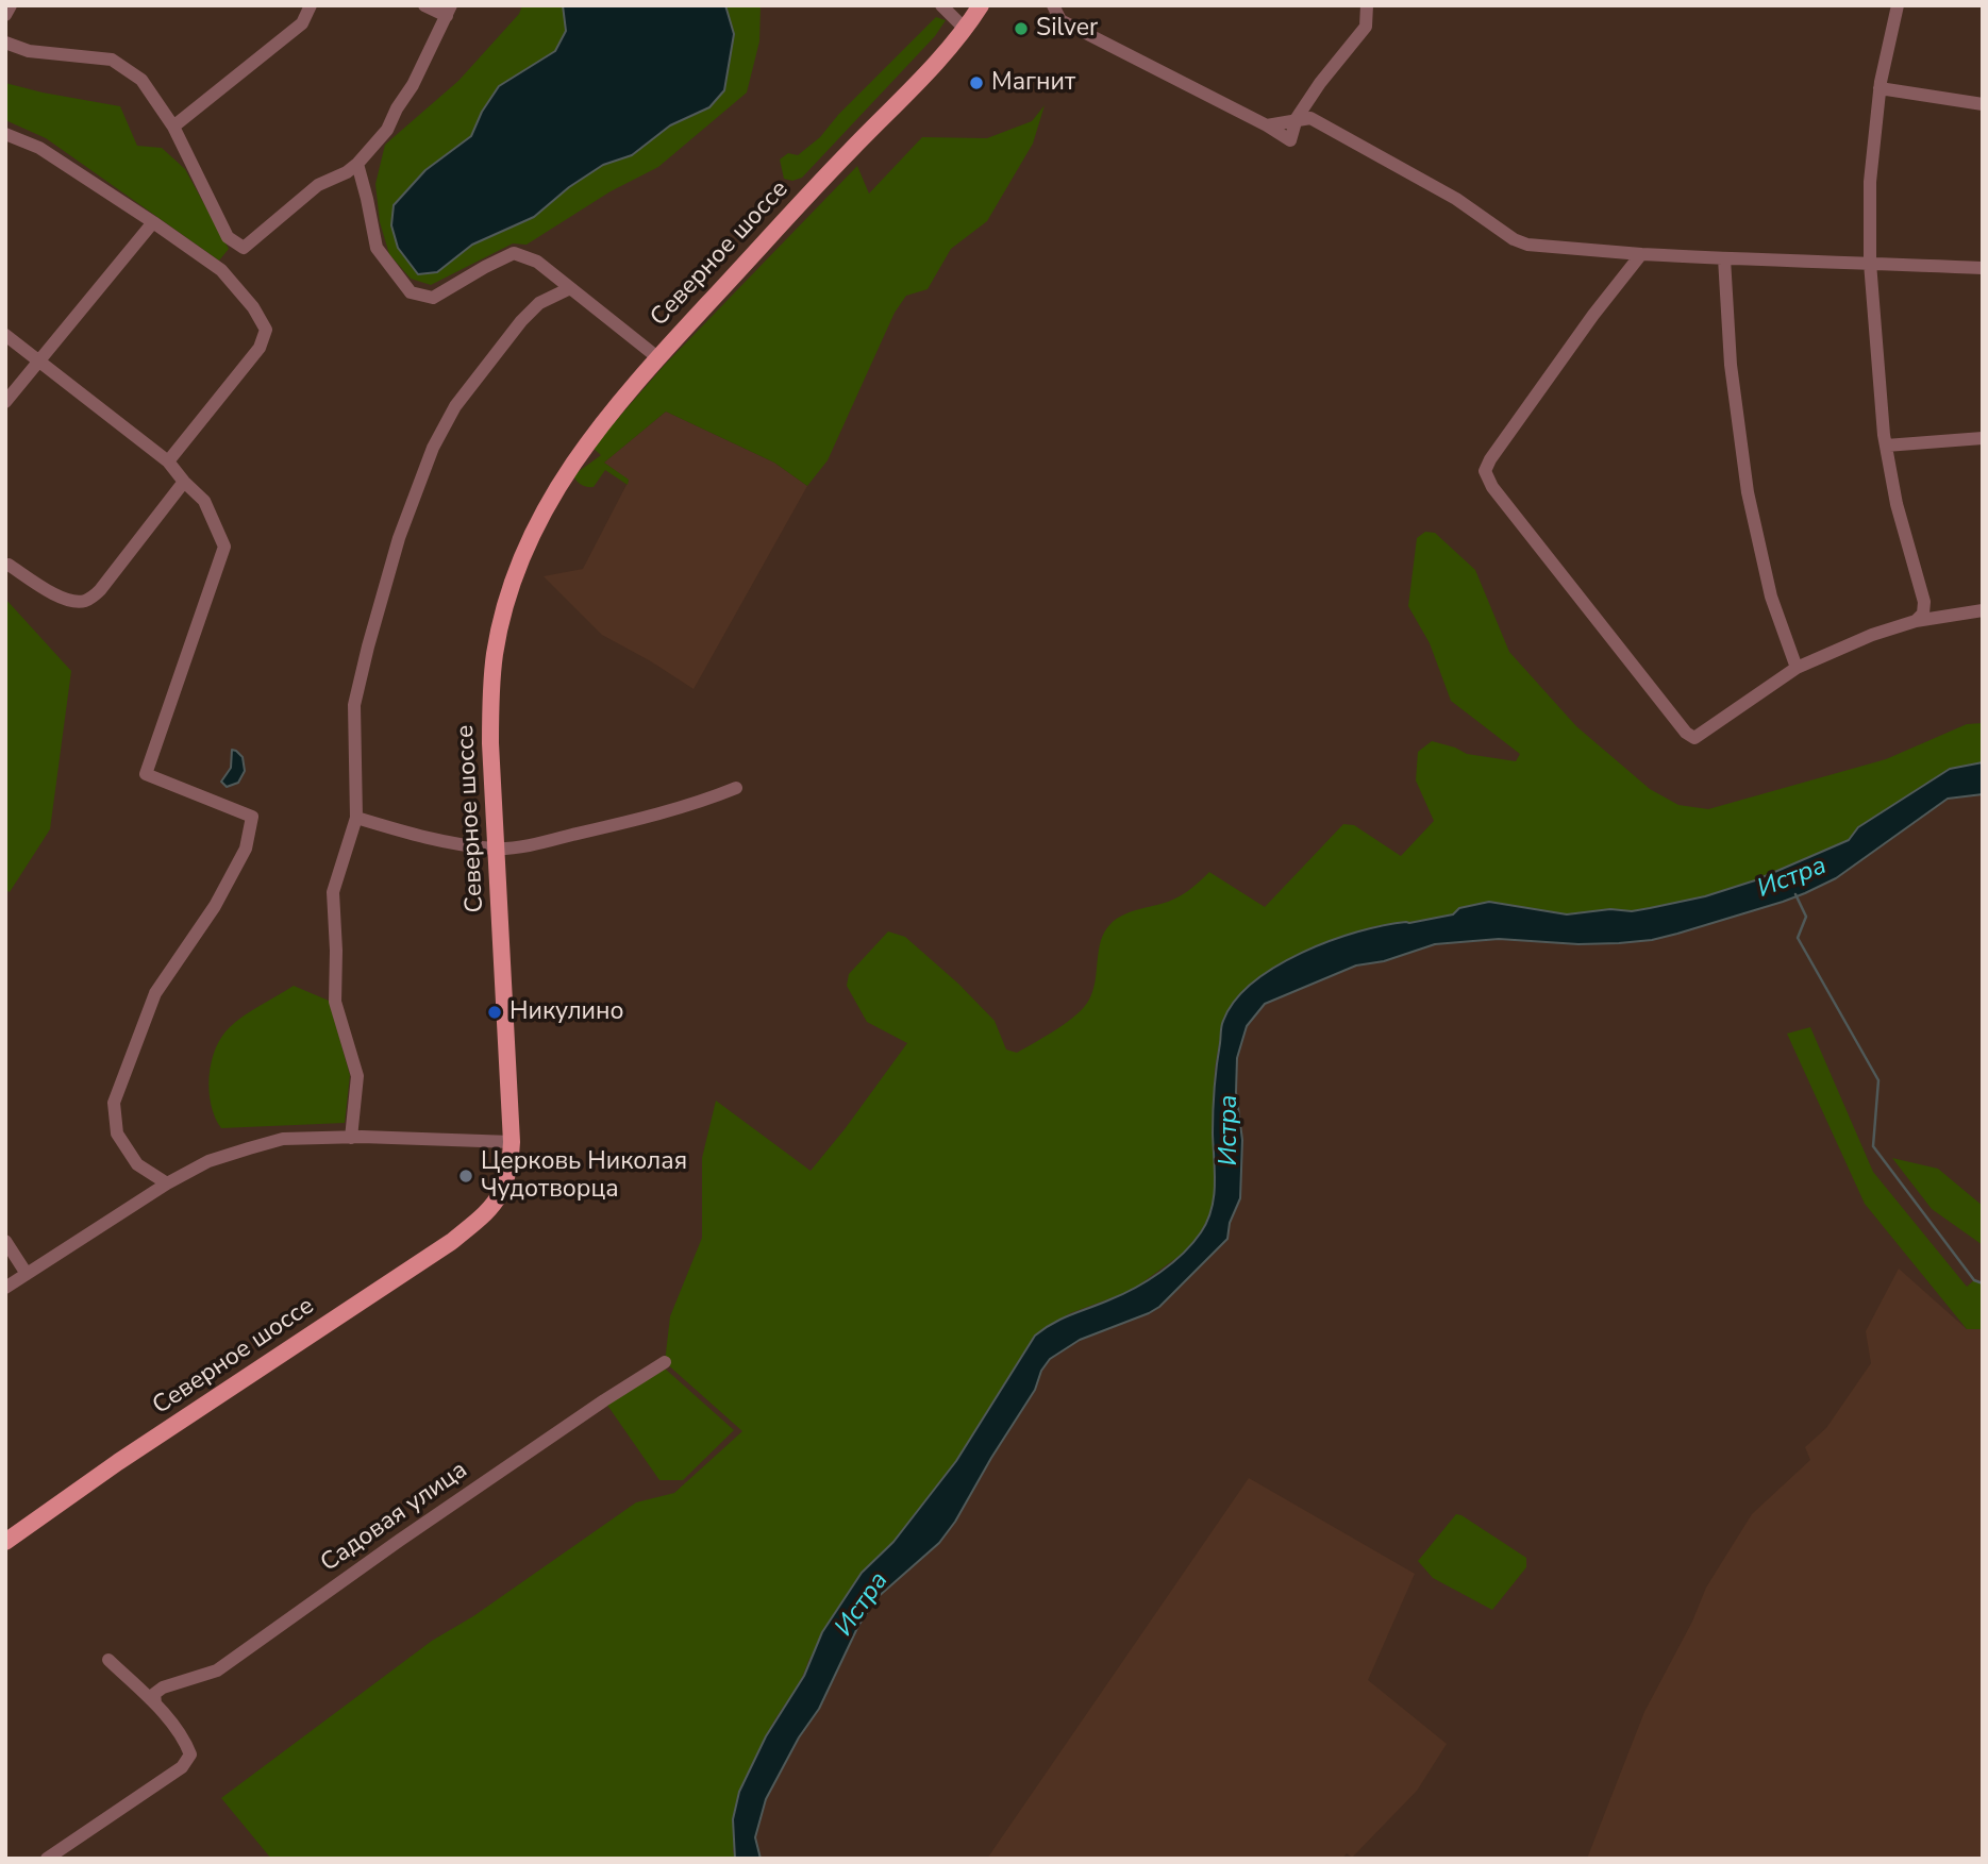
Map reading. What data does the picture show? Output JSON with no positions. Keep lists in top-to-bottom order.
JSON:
{
  "streets": {
    "main road": ["Северное шоссе"],
    "street": ["Садовая улица"]
  },
  "water": ["Истра"],
  "places": [
    "Silver",
    "Магнит",
    "Никулино",
    "Церковь Николая Чудотворца"
  ]
}
